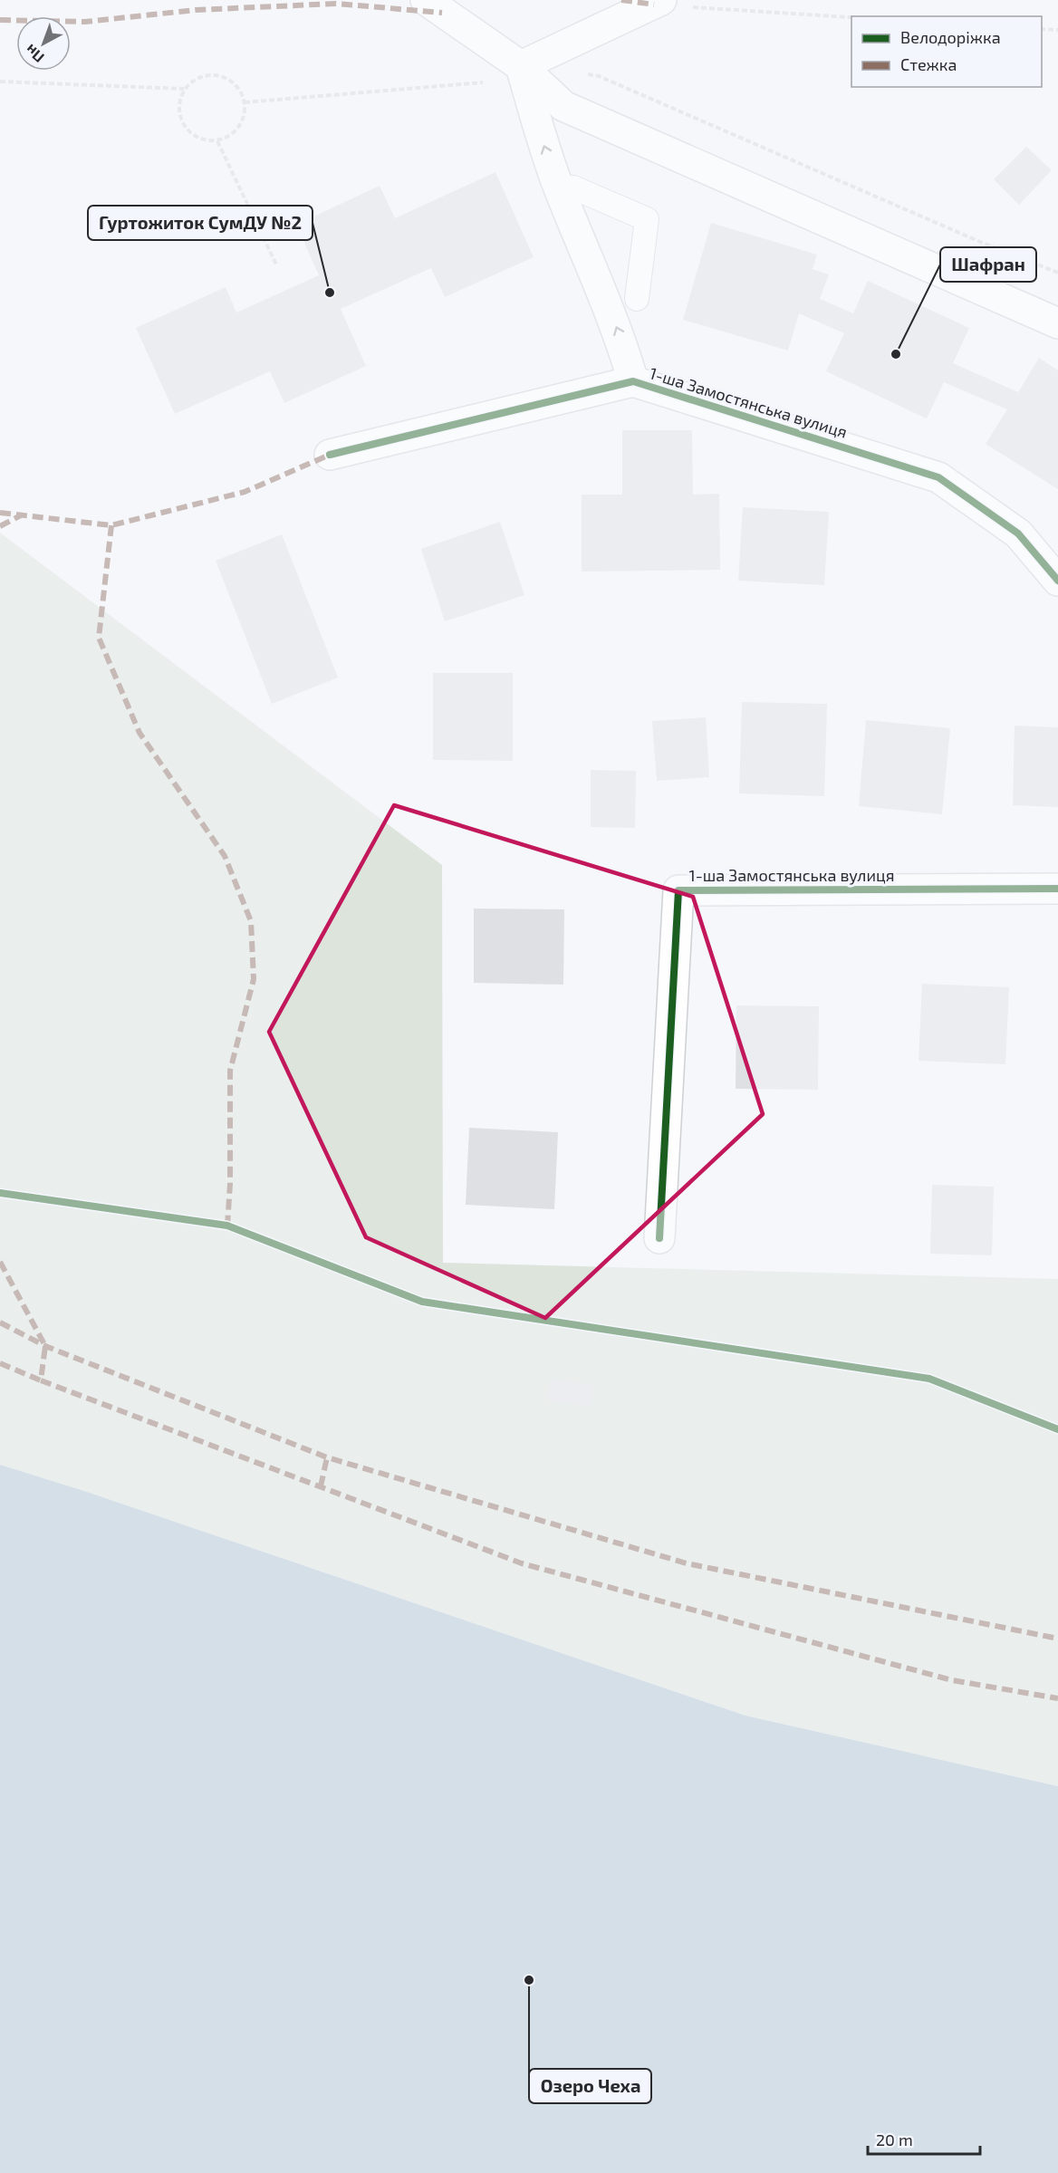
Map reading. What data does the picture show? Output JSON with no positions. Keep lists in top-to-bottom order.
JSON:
{
  "streets": {
    "street": ["1-ша Замостянська вулиця"]
  },
  "places": ["Гуртожиток СумДУ №2", "Шафран", "Озеро Чеха"],
  "legend": ["Велодоріжка", "Стежка"],
  "scale_bar": "20 m",
  "north": "bottom left"
}
